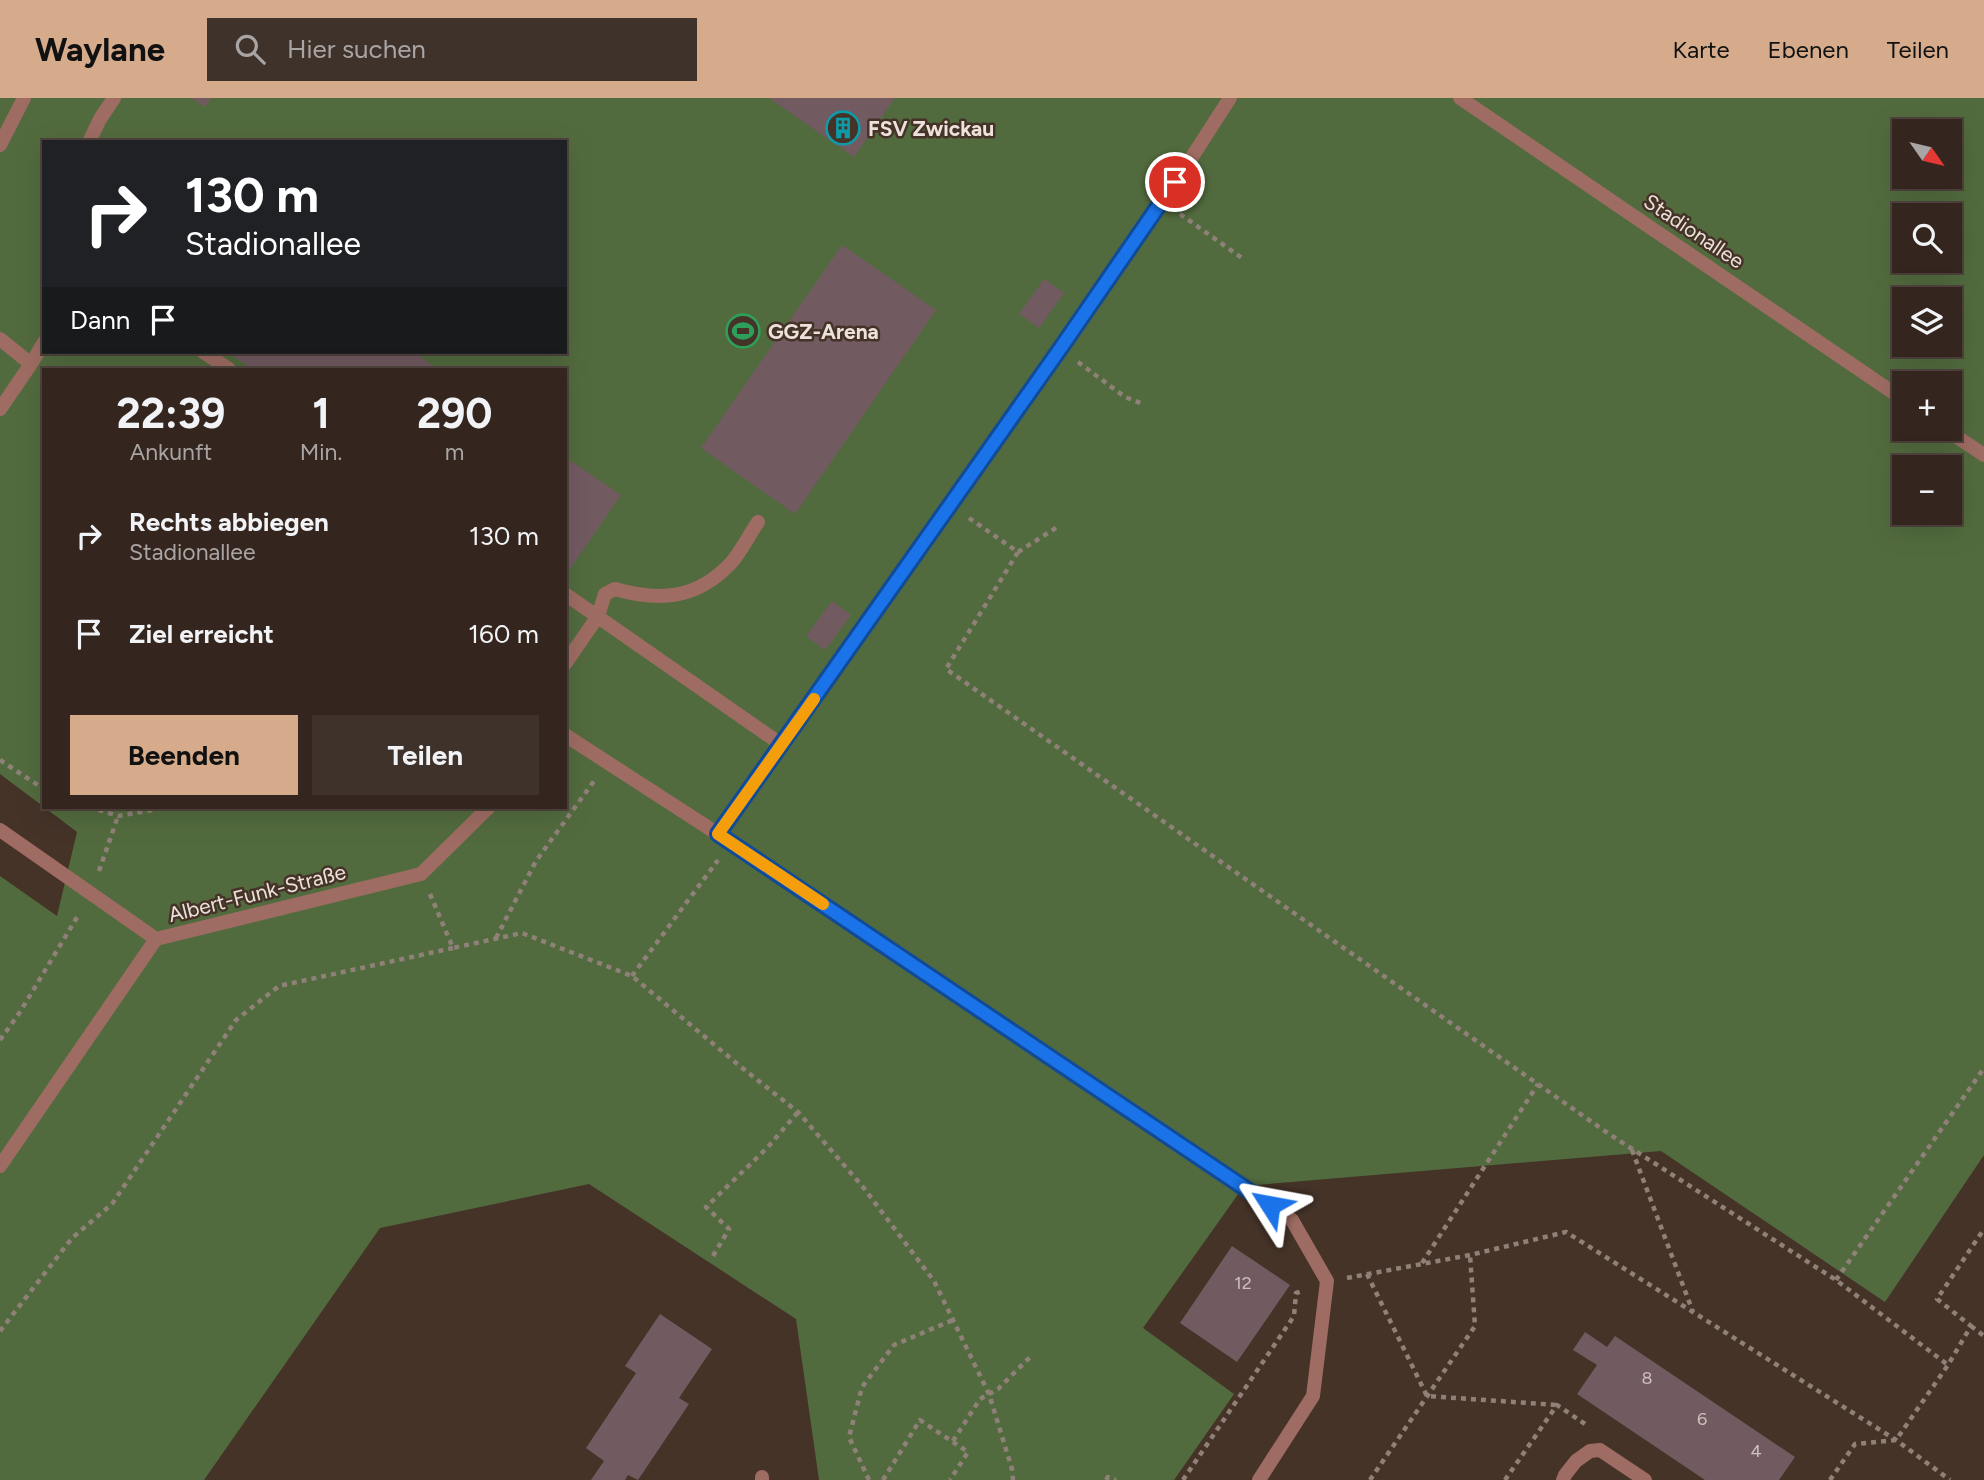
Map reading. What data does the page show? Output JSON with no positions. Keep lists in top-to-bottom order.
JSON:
{
  "streets": {
    "street": ["Stadionallee", "Albert-Funk-Straße"]
  },
  "places": {
    "building": ["FSV Zwickau"],
    "sports": ["GGZ-Arena"]
  },
  "house_numbers": [
    "12",
    "8",
    "6",
    "4"
  ],
  "north": "bottom right",
  "page": {
    "header": "Waylane",
    "search": "Hier suchen",
    "nav": ["Karte", "Ebenen", "Teilen"],
    "map_buttons": ["+", "−"],
    "turn": ["130 m", "Stadionallee"],
    "then": "Dann",
    "eta": [
      "22:39",
      "Ankunft",
      "1",
      "Min.",
      "290",
      "m"
    ],
    "list": [
      {
        "name": "Rechts abbiegen",
        "note": "Stadionallee",
        "value": "130 m"
      },
      {
        "name": "Ziel erreicht",
        "value": "160 m"
      }
    ],
    "buttons": ["Beenden", "Teilen"]
  }
}
